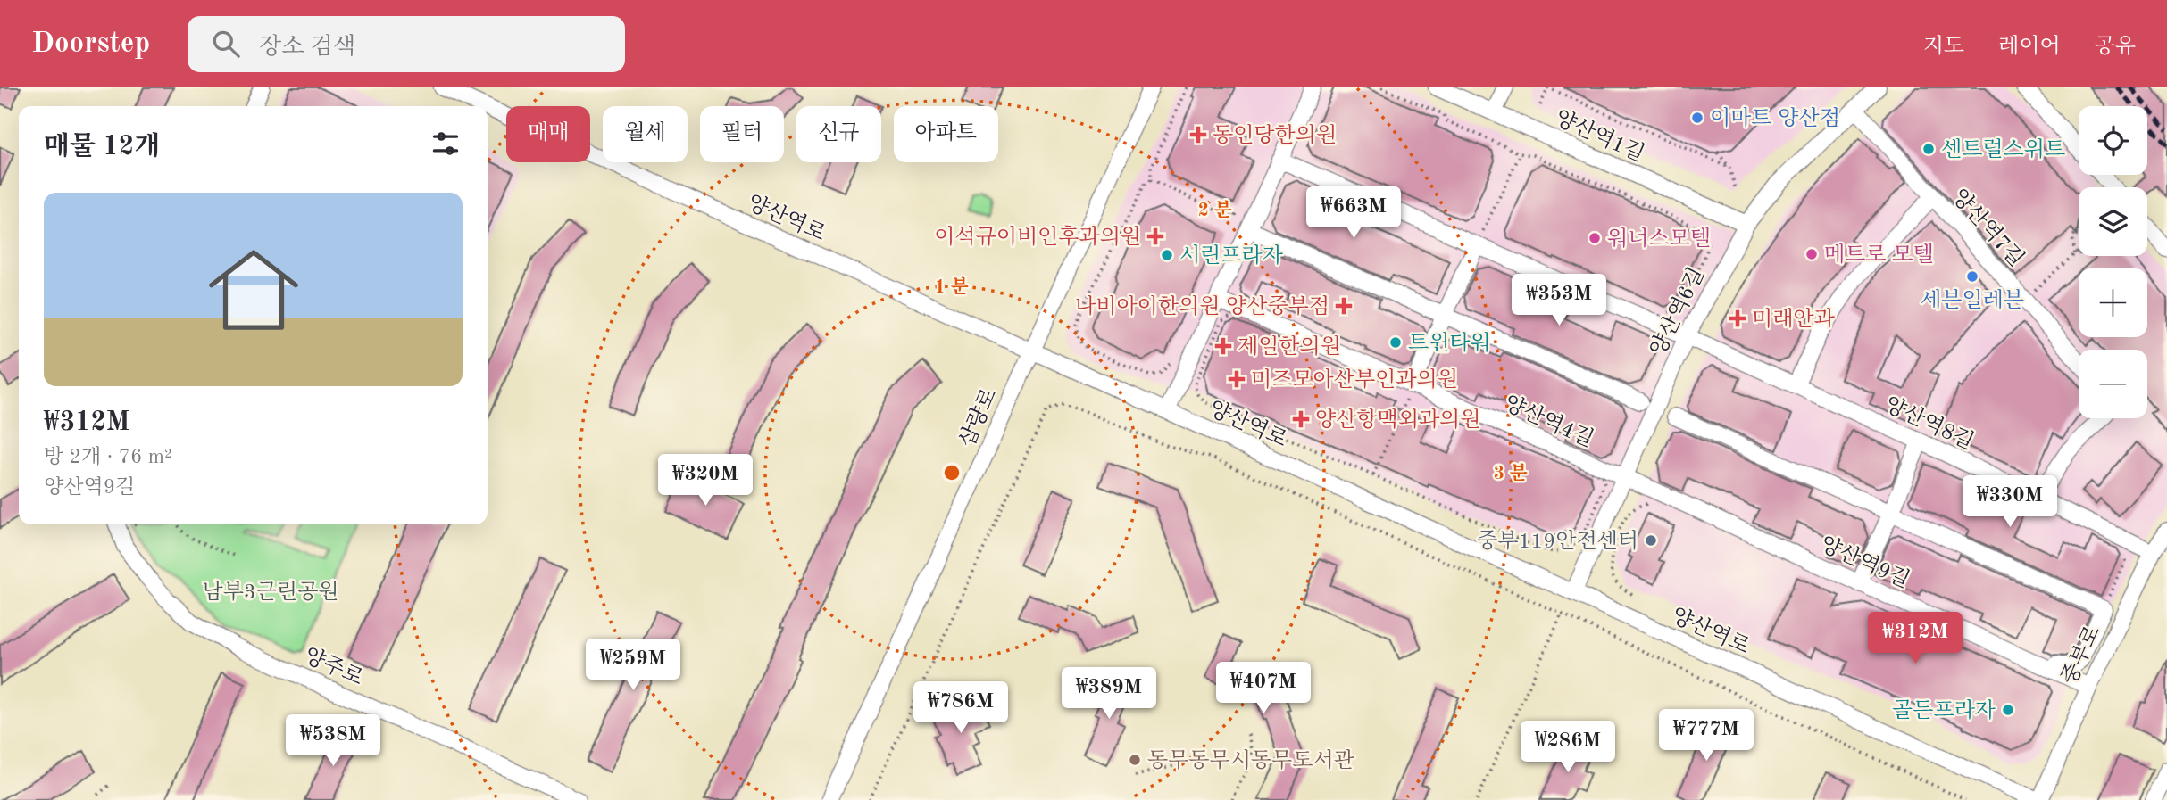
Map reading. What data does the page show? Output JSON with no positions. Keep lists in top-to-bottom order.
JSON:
{
  "streets": {
    "street": [
      "양산역1길",
      "양산역로",
      "양산역7길",
      "양산역6길",
      "삽량로",
      "양산역4길",
      "양산역8길",
      "양산역9길",
      "중부로",
      "양주로"
    ]
  },
  "crossings": [
    ["양산역1길", "양산역6길"],
    ["양산역로", "양산역6길"],
    ["양산역로", "삽량로"],
    ["양산역로", "중부로"],
    ["양산역7길", "양산역6길"],
    ["양산역6길", "양산역4길"],
    ["양산역6길", "양산역8길"],
    ["양산역6길", "양산역9길"],
    ["양산역4길", "양산역9길"],
    ["양산역8길", "중부로"],
    ["양산역9길", "중부로"]
  ],
  "parks": ["남부3근린공원"],
  "places": {
    "other": [
      "이마트 양산점",
      "센트럴스위트",
      "워너스모텔",
      "메트로 모텔",
      "서린프라자",
      "세븐일레븐",
      "트윈타워",
      "중부119안전센터",
      "골든프라자",
      "동무동무시동무도서관"
    ],
    "health": [
      "동인당한의원",
      "이석규이비인후과의원",
      "나비아이한의원 양산중부점",
      "미래안과",
      "제일한의원",
      "미즈모아산부인과의원",
      "양산항맥외과의원"
    ]
  },
  "page": {
    "header": "Doorstep",
    "search": "장소 검색",
    "nav": ["지도", "레이어", "공유"],
    "map_buttons": ["+", "−"],
    "chip": [
      "매매",
      "월세",
      "필터",
      "신규",
      "아파트"
    ],
    "heading": "매물 12개",
    "list": [
      {
        "name": "₩312M",
        "note": "방 2개 · 76 m² · 양산역9길"
      }
    ],
    "price": [
      "₩663M",
      "₩353M",
      "₩320M",
      "₩330M",
      "₩312M",
      "₩259M",
      "₩407M",
      "₩389M",
      "₩786M",
      "₩777M",
      "₩538M",
      "₩286M"
    ]
  },
  "rings": ["2 분", "1 분", "3 분"]
}
